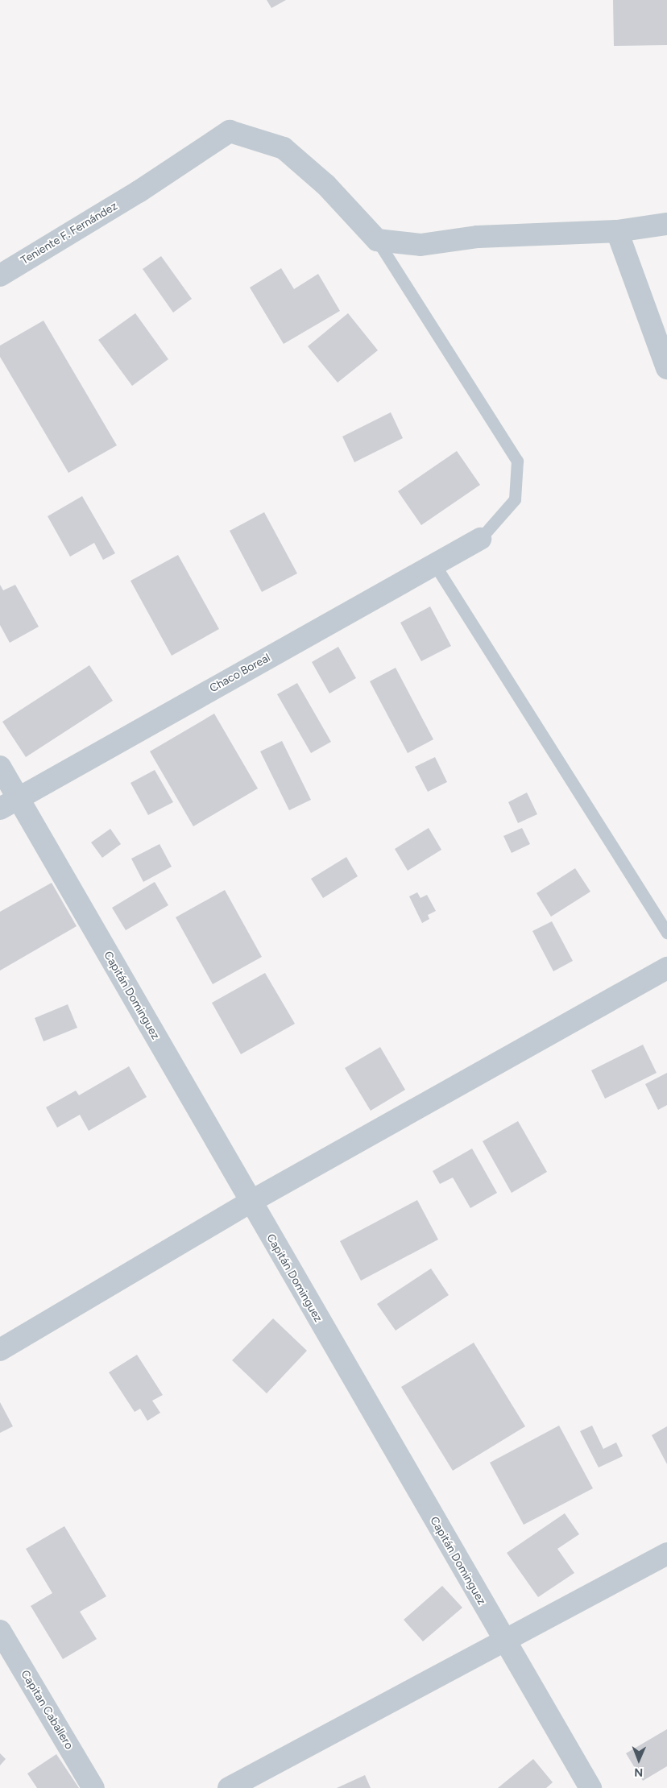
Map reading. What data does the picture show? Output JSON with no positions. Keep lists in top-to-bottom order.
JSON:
{
  "streets": {
    "street": [
      "Teniente F. Fernández",
      "Chaco Boreal",
      "Capitán Dominguez",
      "Capitan Caballero"
    ]
  },
  "crossings": [
    ["Chaco Boreal", "Capitán Dominguez"]
  ],
  "north": "bottom"
}
